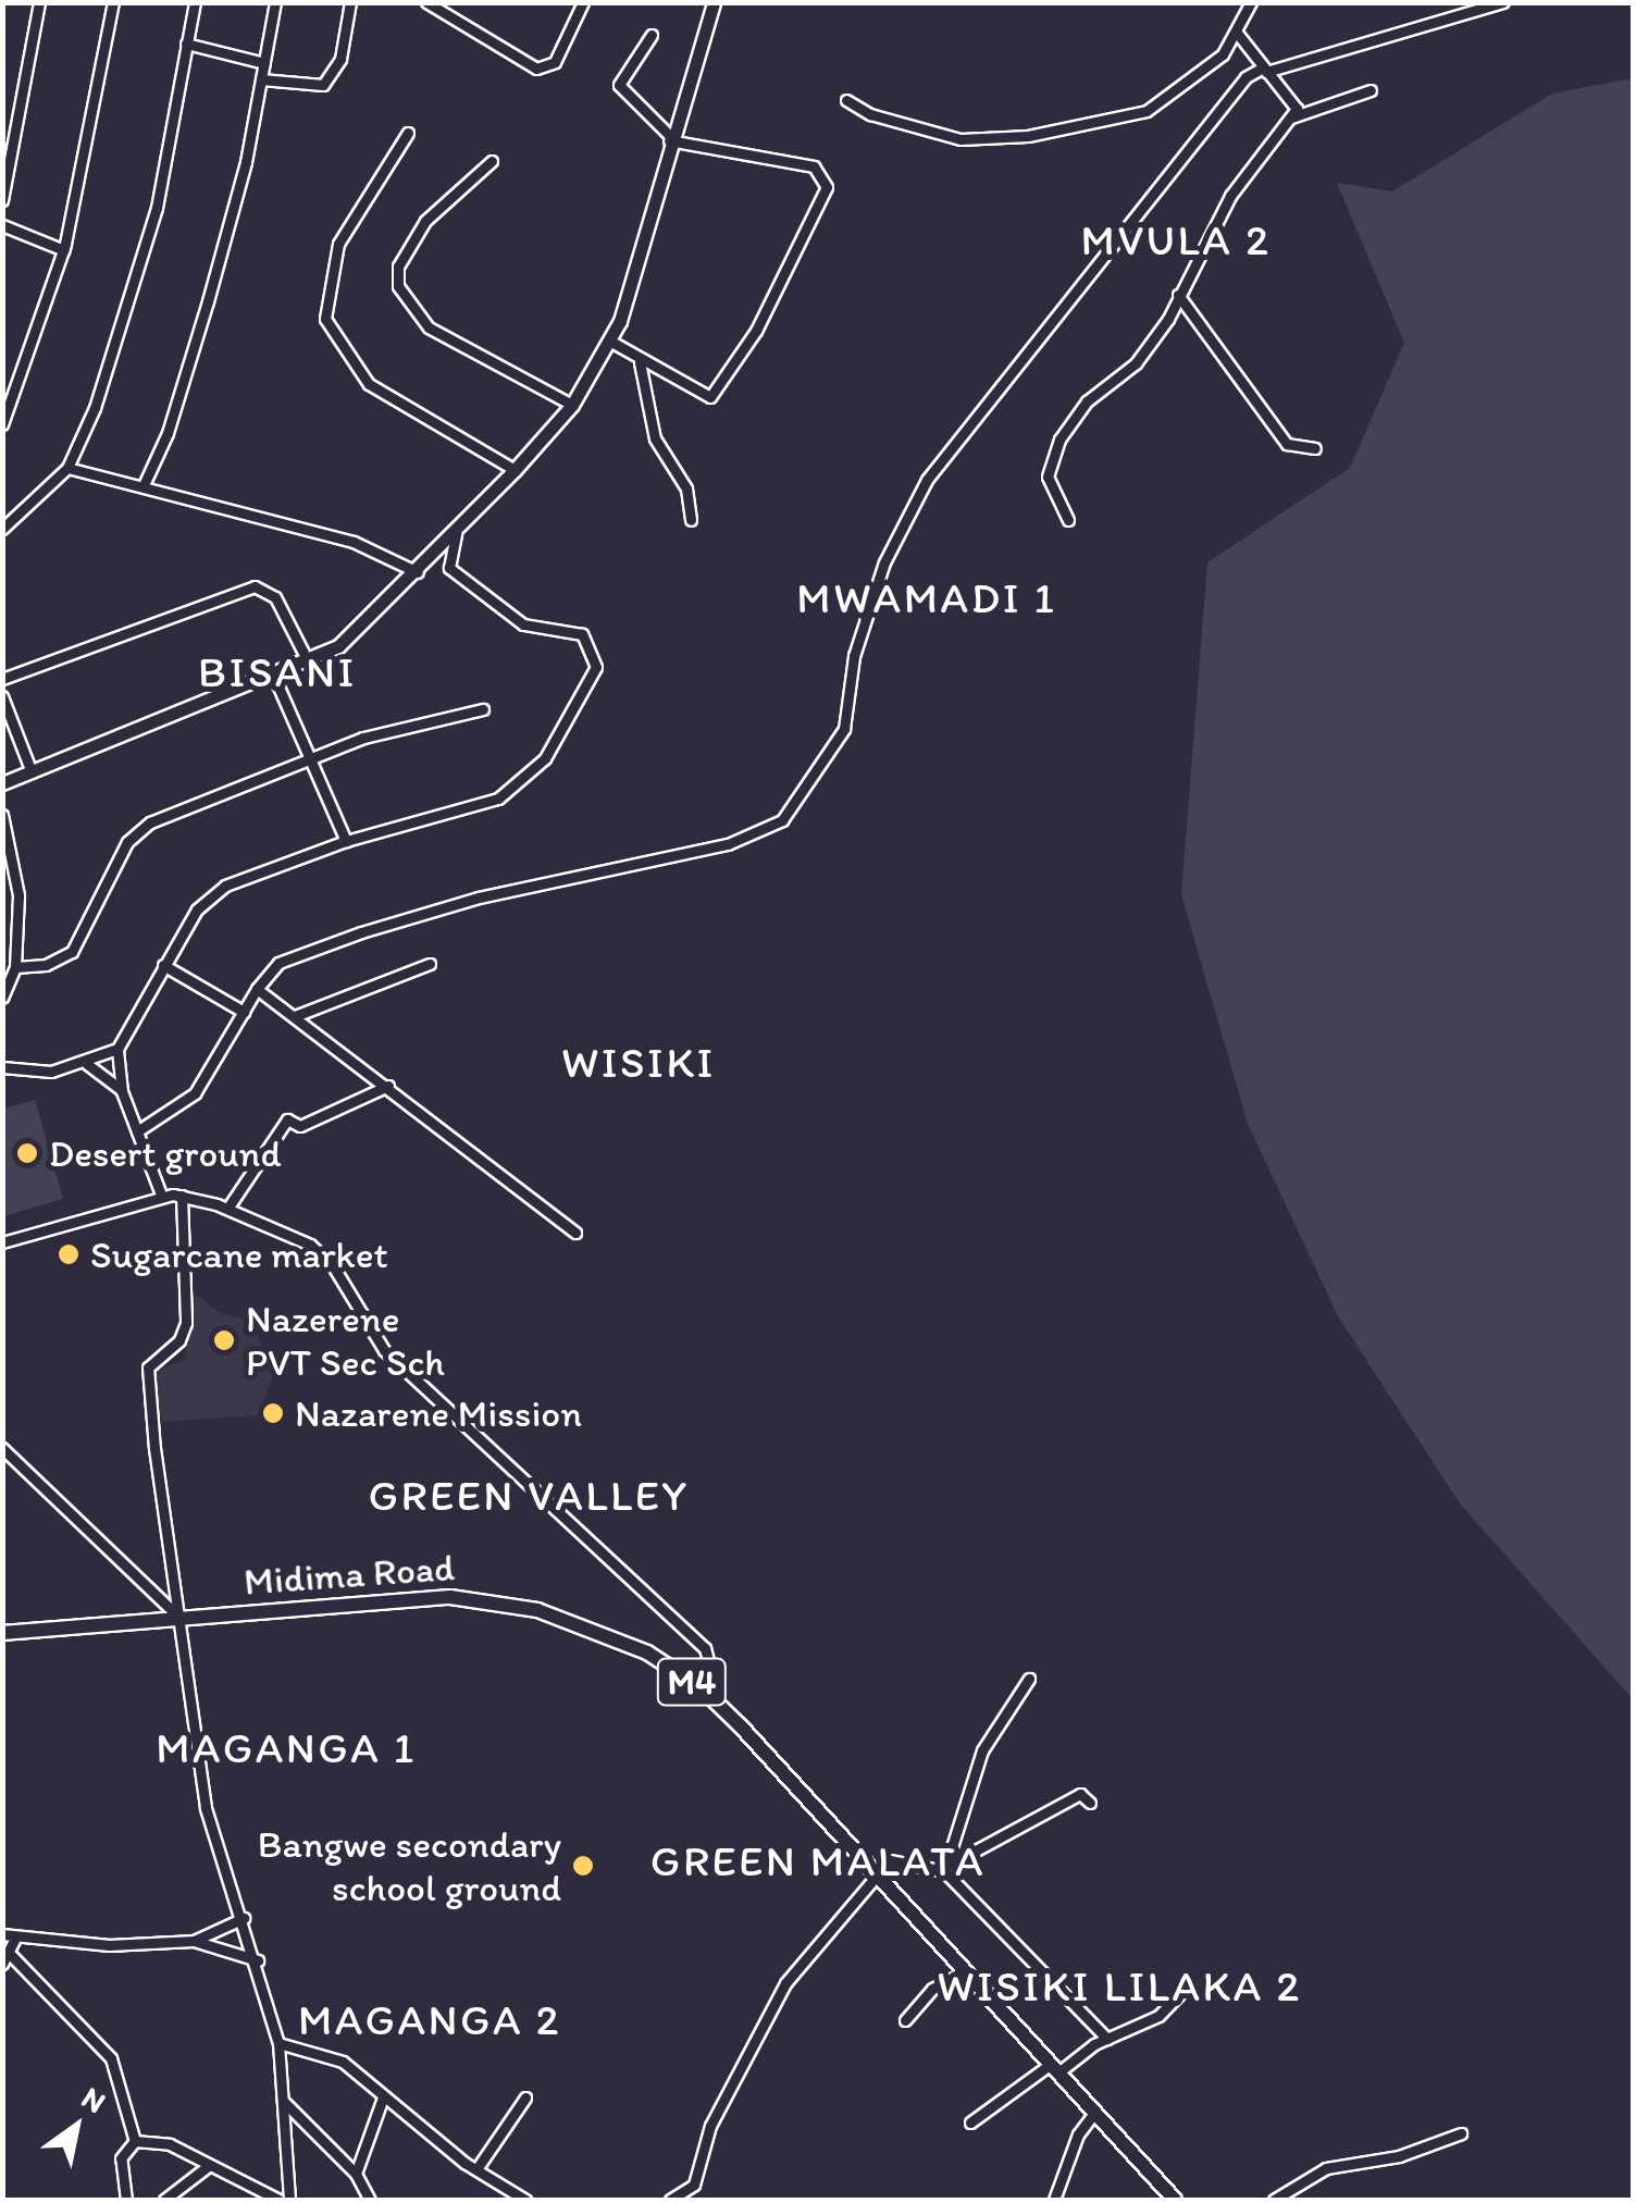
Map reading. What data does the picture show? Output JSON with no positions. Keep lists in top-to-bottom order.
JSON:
{
  "streets": {
    "main road": ["Midima Road", "M4"]
  },
  "districts": [
    "MVULA 2",
    "MWAMADI 1",
    "BISANI",
    "WISIKI",
    "GREEN VALLEY",
    "MAGANGA 1",
    "GREEN MALATA",
    "WISIKI LILAKA 2",
    "MAGANGA 2"
  ],
  "places": [
    "Desert ground",
    "Sugarcane market",
    "Nazerene PVT Sec Sch",
    "Nazarene Mission",
    "Bangwe secondary school ground"
  ],
  "north": "top right"
}
